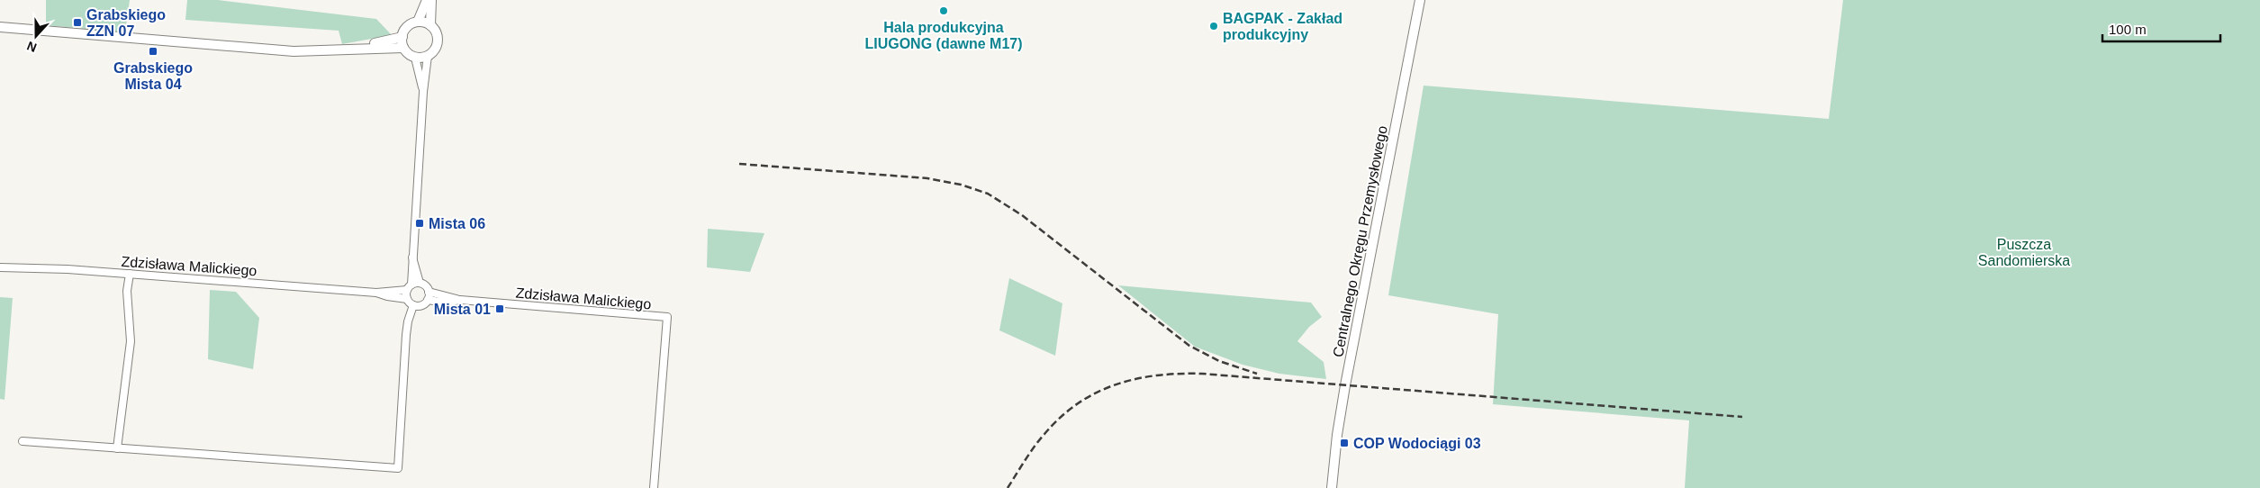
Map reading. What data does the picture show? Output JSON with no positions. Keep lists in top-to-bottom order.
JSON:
{
  "streets": {
    "street": ["Centralnego Okręgu Przemysłowego", "Zdzisława Malickiego"]
  },
  "parks": ["Puszcza Sandomierska"],
  "places": {
    "other": ["Hala produkcyjna LIUGONG (dawne M17)", "BAGPAK - Zakład produkcyjny"],
    "transit": [
      "Grabskiego ZZN 07",
      "Grabskiego Mista 04",
      "Mista 06",
      "Mista 01",
      "COP Wodociągi 03"
    ]
  },
  "scale_bar": "100 m",
  "north": "bottom"
}
